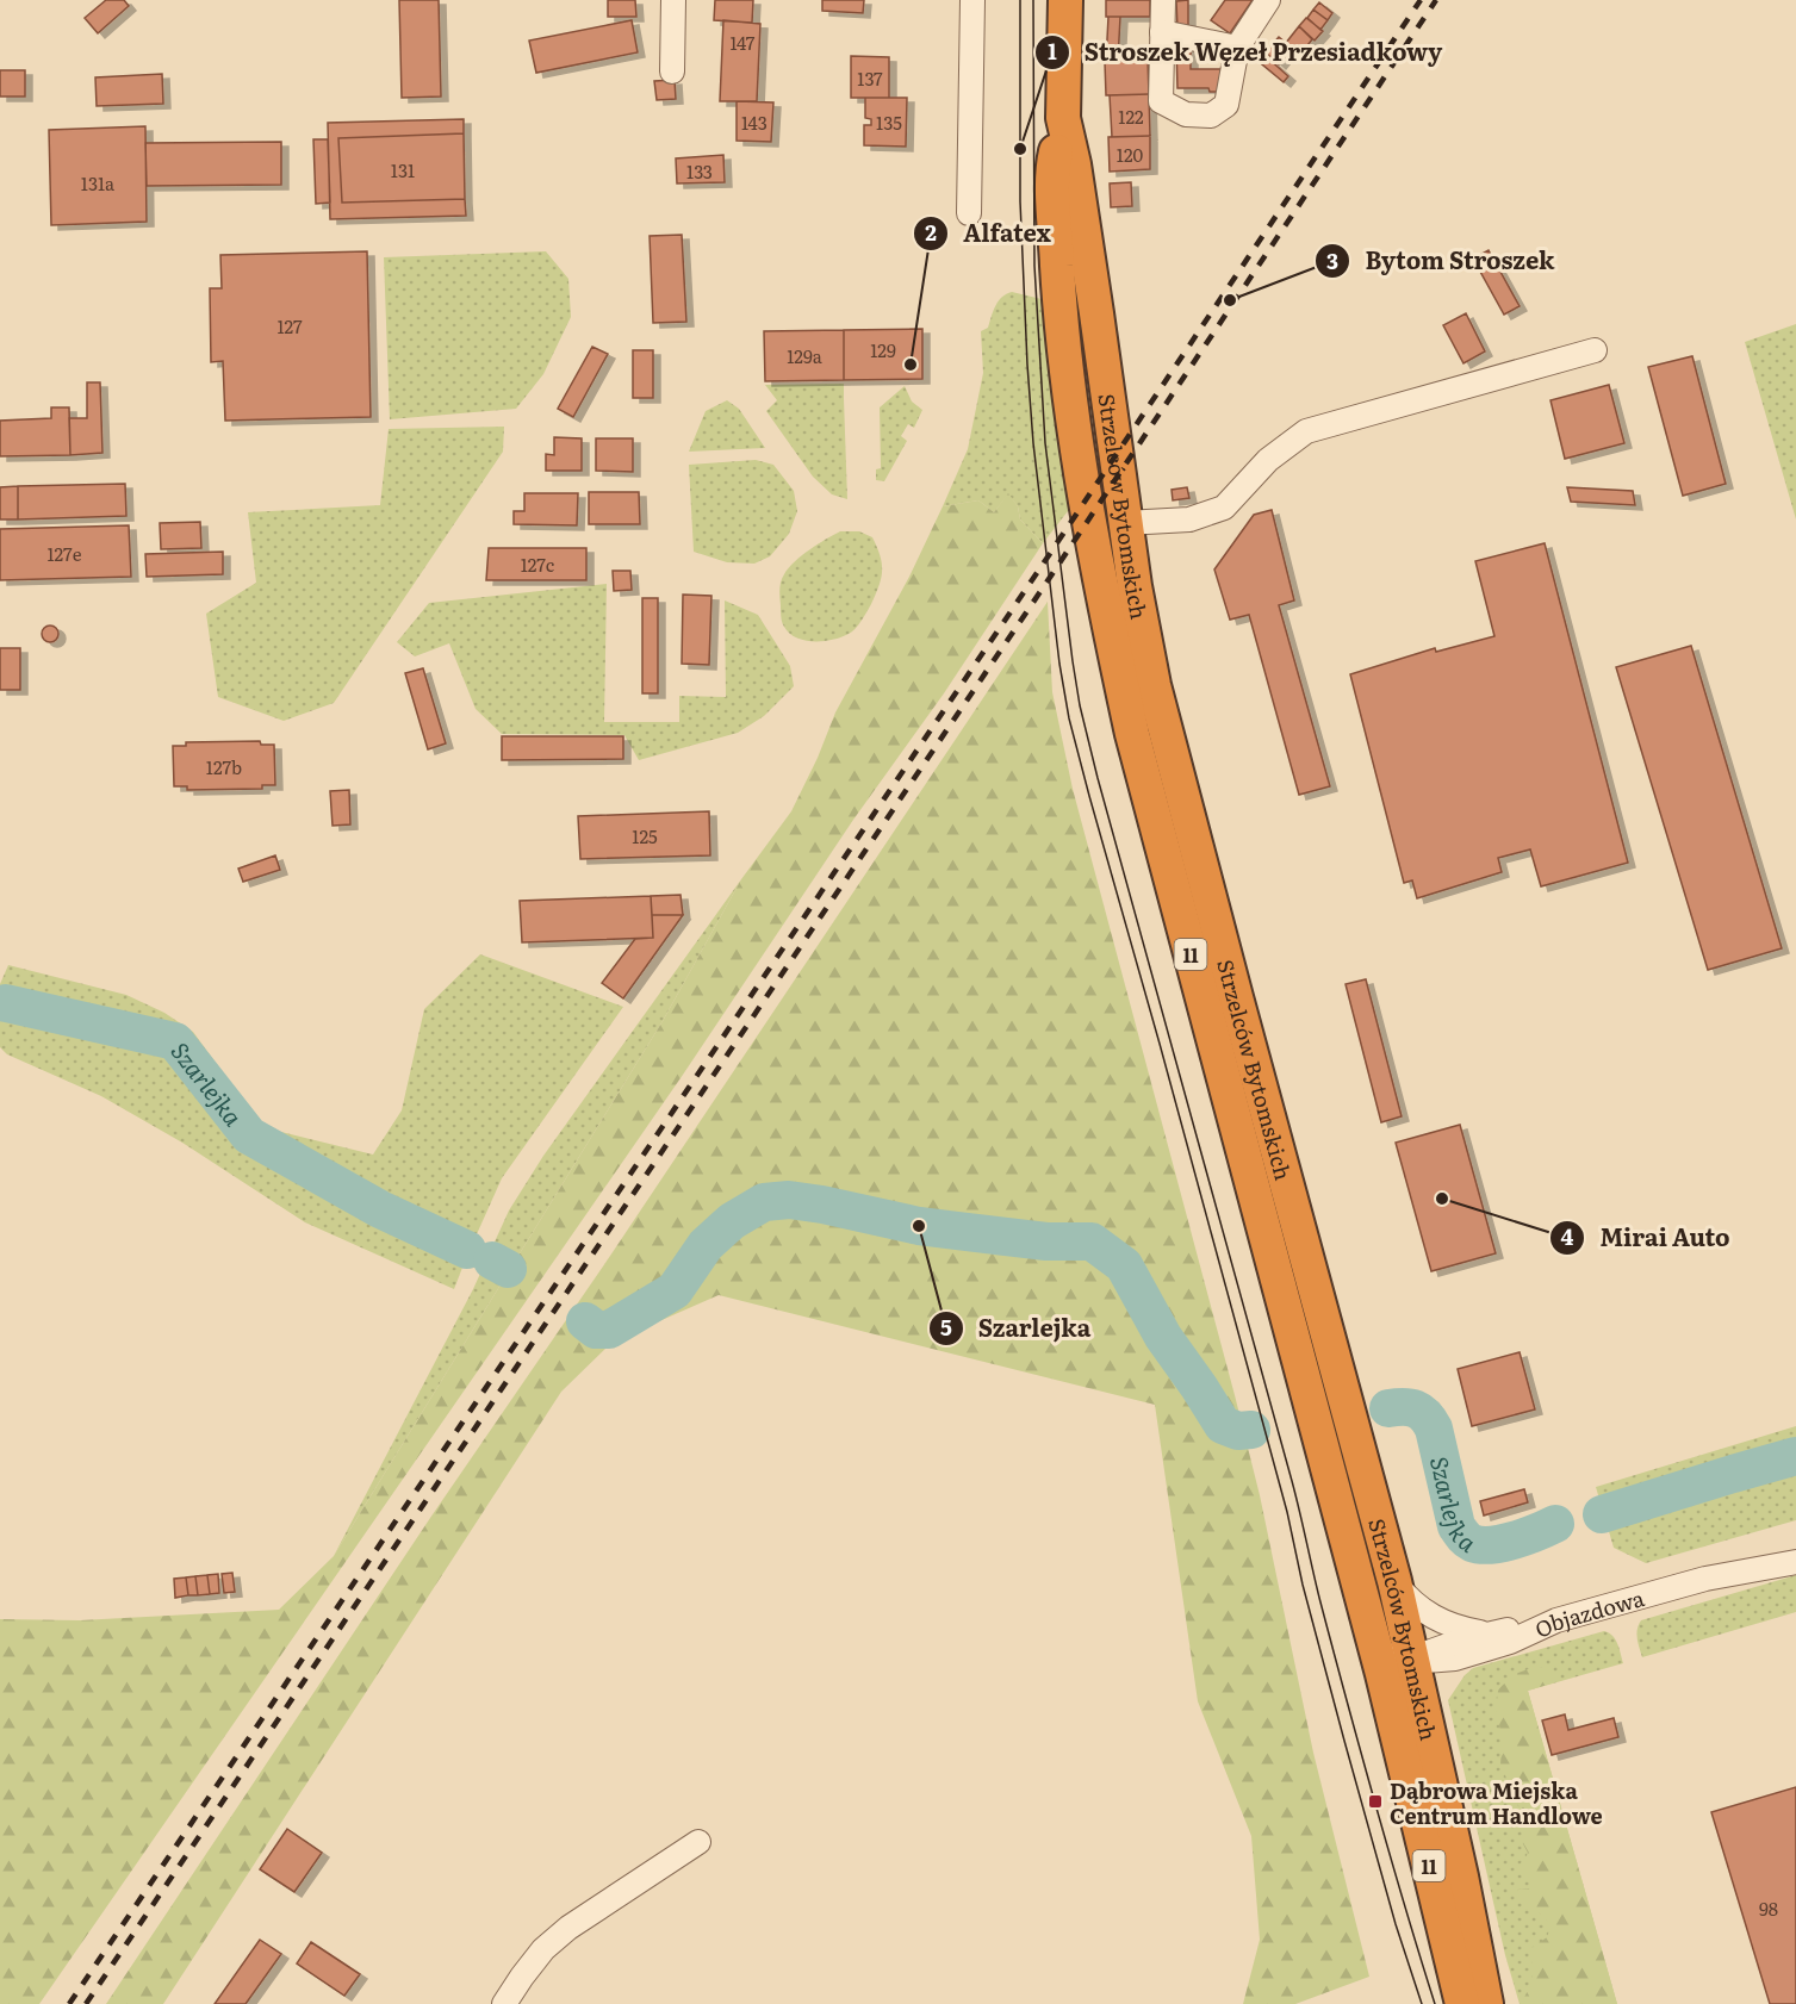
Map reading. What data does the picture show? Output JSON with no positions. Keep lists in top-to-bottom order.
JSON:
{
  "streets": {
    "highway": ["Strzelców Bytomskich", "11"],
    "street": ["Objazdowa"]
  },
  "crossings": [
    ["Strzelców Bytomskich", "11"],
    ["Strzelców Bytomskich", "Objazdowa"]
  ],
  "water": ["Szarlejka"],
  "places": {
    "other": [
      "Stroszek Węzeł Przesiadkowy",
      "Bytom Stroszek",
      "Alfatex",
      "Mirai Auto",
      "Szarlejka"
    ],
    "transit": ["Dąbrowa Miejska Centrum Handlowe"]
  },
  "house_numbers": [
    "147",
    "137",
    "122",
    "143",
    "135",
    "120",
    "131",
    "133",
    "131a",
    "127",
    "129",
    "129a",
    "127e",
    "127c",
    "127b",
    "125",
    "98"
  ]
}
